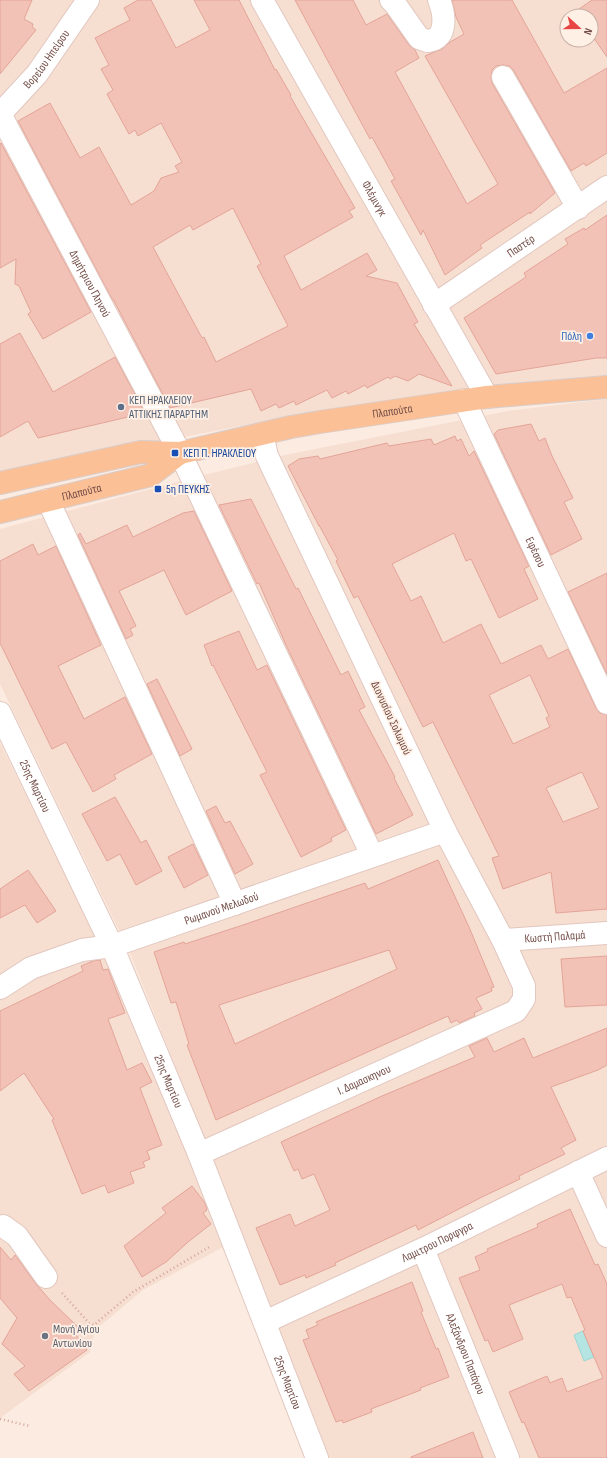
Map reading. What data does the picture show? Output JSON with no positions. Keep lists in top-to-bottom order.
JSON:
{
  "streets": {
    "main road": ["Πλαπούτα"],
    "street": [
      "Βορείου Ηπείρου",
      "Φλέμινγκ",
      "Παστέρ",
      "Δημήτριου Γληνού",
      "Εφέσου",
      "Διονυσίου Σολωμού",
      "25ης Μαρτίου",
      "Ρωμανού Μελωδού",
      "Κωστή Παλαμά",
      "Ι. Δαμασκηνου",
      "Λαμιτρου Πορφγρα",
      "Αλεξάνδρου Παπάγου"
    ]
  },
  "crossings": [
    ["Βορείου Ηπείρου", "Δημήτριου Γληνού"],
    ["Φλέμινγκ", "Παστέρ"],
    ["Φλέμινγκ", "Πλαπούτα"],
    ["Δημήτριου Γληνού", "Πλαπούτα"],
    ["Δημήτριου Γληνού", "Ρωμανού Μελωδού"],
    ["Πλαπούτα", "Εφέσου"],
    ["Πλαπούτα", "Διονυσίου Σολωμού"],
    ["Διονυσίου Σολωμού", "Ρωμανού Μελωδού"],
    ["Διονυσίου Σολωμού", "Κωστή Παλαμά"],
    ["Διονυσίου Σολωμού", "Ι. Δαμασκηνου"],
    ["25ης Μαρτίου", "Ρωμανού Μελωδού"],
    ["25ης Μαρτίου", "Ι. Δαμασκηνου"],
    ["25ης Μαρτίου", "Λαμιτρου Πορφγρα"],
    ["Λαμιτρου Πορφγρα", "Αλεξάνδρου Παπάγου"]
  ],
  "places": {
    "other": ["Πόλη", "ΚΕΠ ΗΡΑΚΛΕΙΟΥ ΑΤΤΙΚΗΣ ΠΑΡΑΡΤΗΜ", "Μονή Αγίου Αντωνίου"],
    "transit": ["ΚΕΠ Π. ΗΡΑΚΛΕΙΟΥ", "5η ΠΕΥΚΗΣ"]
  },
  "north": "right"
}
